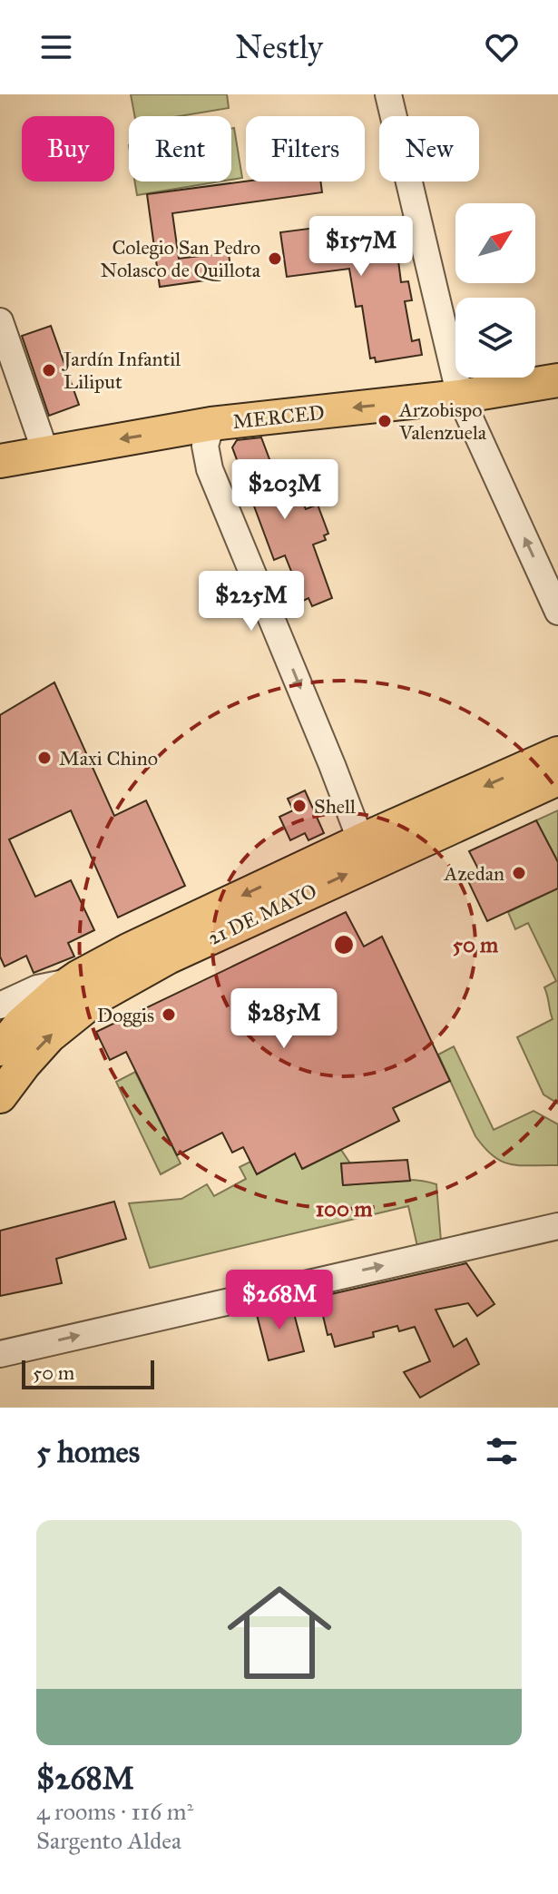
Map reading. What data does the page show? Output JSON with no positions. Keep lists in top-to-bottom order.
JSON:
{
  "streets": {
    "main road": ["MERCED", "21 DE MAYO"]
  },
  "one_way": ["MERCED"],
  "places": [
    "Colegio San Pedro Nolasco de Quillota",
    "Jardín Infantil Liliput",
    "Arzobispo Valenzuela",
    "Maxi Chino",
    "Shell",
    "Azedan",
    "Doggis"
  ],
  "scale_bar": "50 m",
  "north": "top right",
  "page": {
    "header": "Nestly",
    "chip": [
      "Buy",
      "Rent",
      "Filters",
      "New"
    ],
    "price": [
      "$157M",
      "$203M",
      "$225M",
      "$285M",
      "$268M"
    ],
    "scale": "50 m",
    "heading": "5 homes",
    "list": [
      {
        "name": "$268M",
        "note": "4 rooms · 116 m² · Sargento Aldea"
      }
    ]
  },
  "rings": ["50 m", "100 m"]
}
